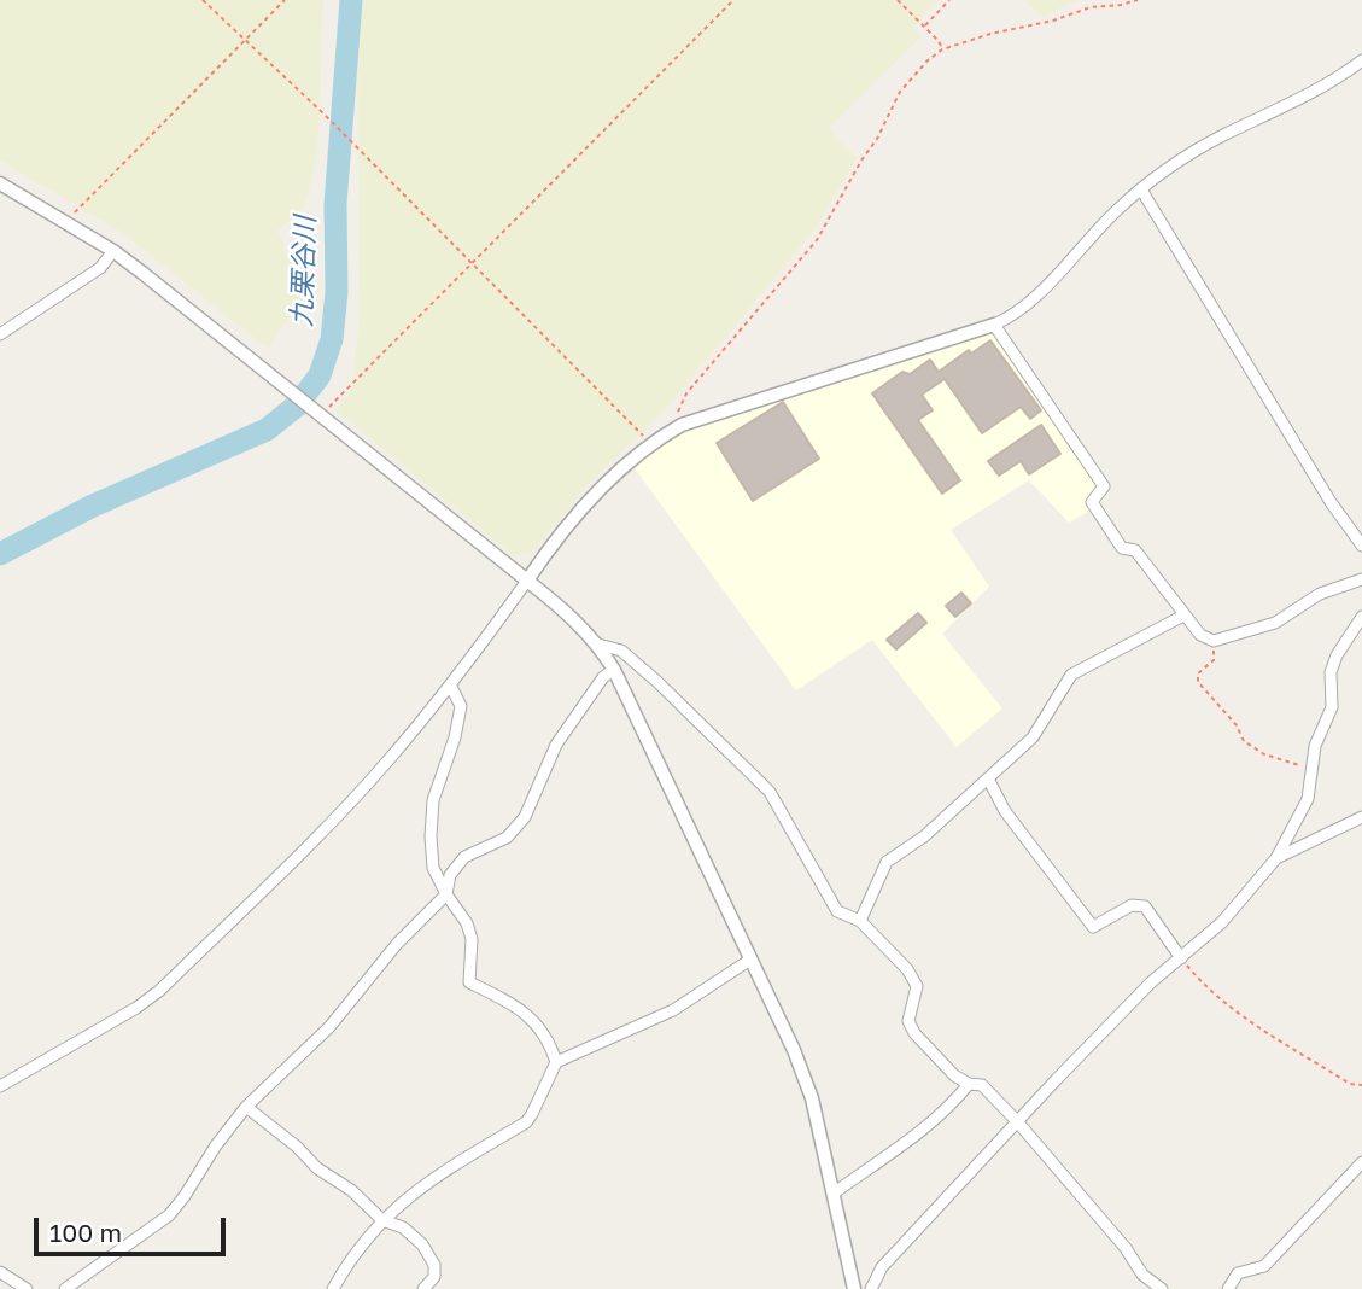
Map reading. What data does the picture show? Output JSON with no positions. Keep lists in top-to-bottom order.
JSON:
{
  "water": ["九栗谷川"],
  "scale_bar": "100 m"
}
